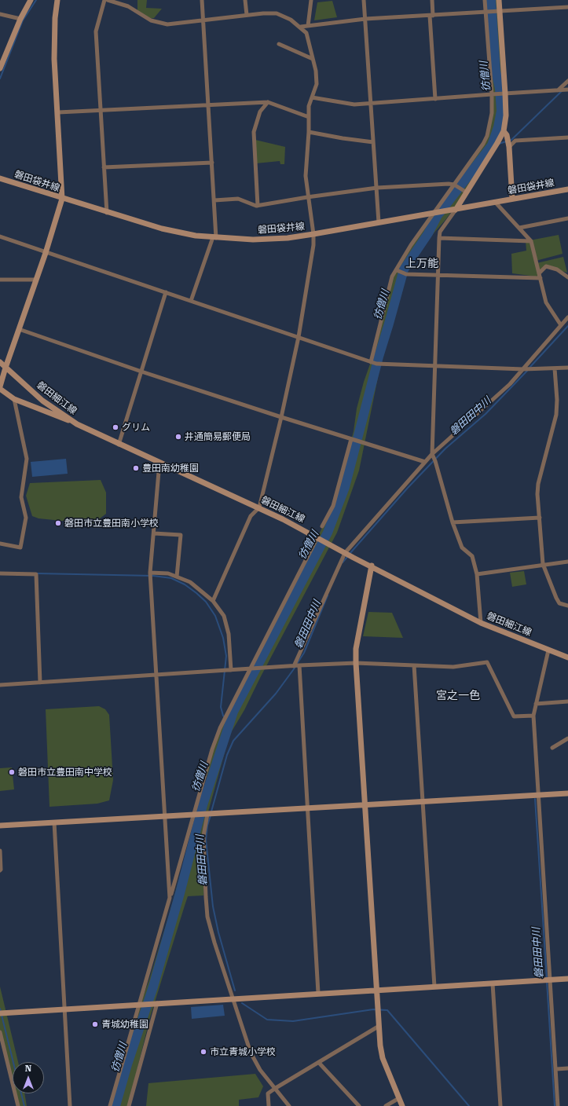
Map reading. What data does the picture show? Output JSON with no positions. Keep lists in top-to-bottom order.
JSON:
{
  "streets": {
    "street": ["磐田袋井線", "磐田細江線"]
  },
  "districts": ["上万能", "宮之一色"],
  "water": ["彷僧川", "磐田田中川"],
  "places": [
    "グリム",
    "井通簡易郵便局",
    "豊田南幼稚園",
    "磐田市立豊田南小学校",
    "磐田市立豊田南中学校",
    "青城幼稚園",
    "市立青城小学校"
  ],
  "north": "top"
}
